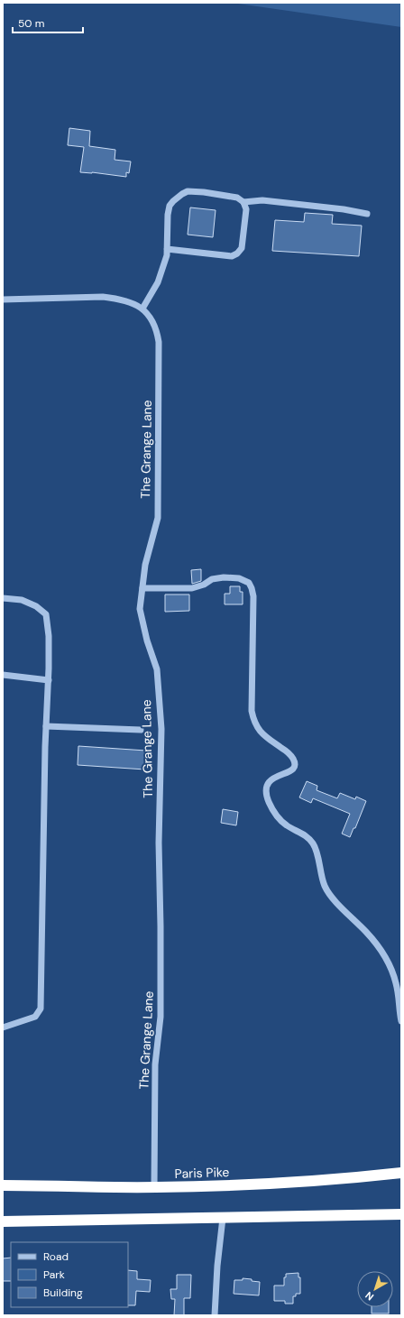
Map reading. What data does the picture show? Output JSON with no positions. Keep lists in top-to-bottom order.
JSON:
{
  "streets": {
    "highway": ["Paris Pike"],
    "street": ["The Grange Lane"]
  },
  "crossings": [
    ["The Grange Lane", "Paris Pike"]
  ],
  "legend": ["Road", "Park", "Building"],
  "scale_bar": "50 m",
  "north": "bottom left"
}
